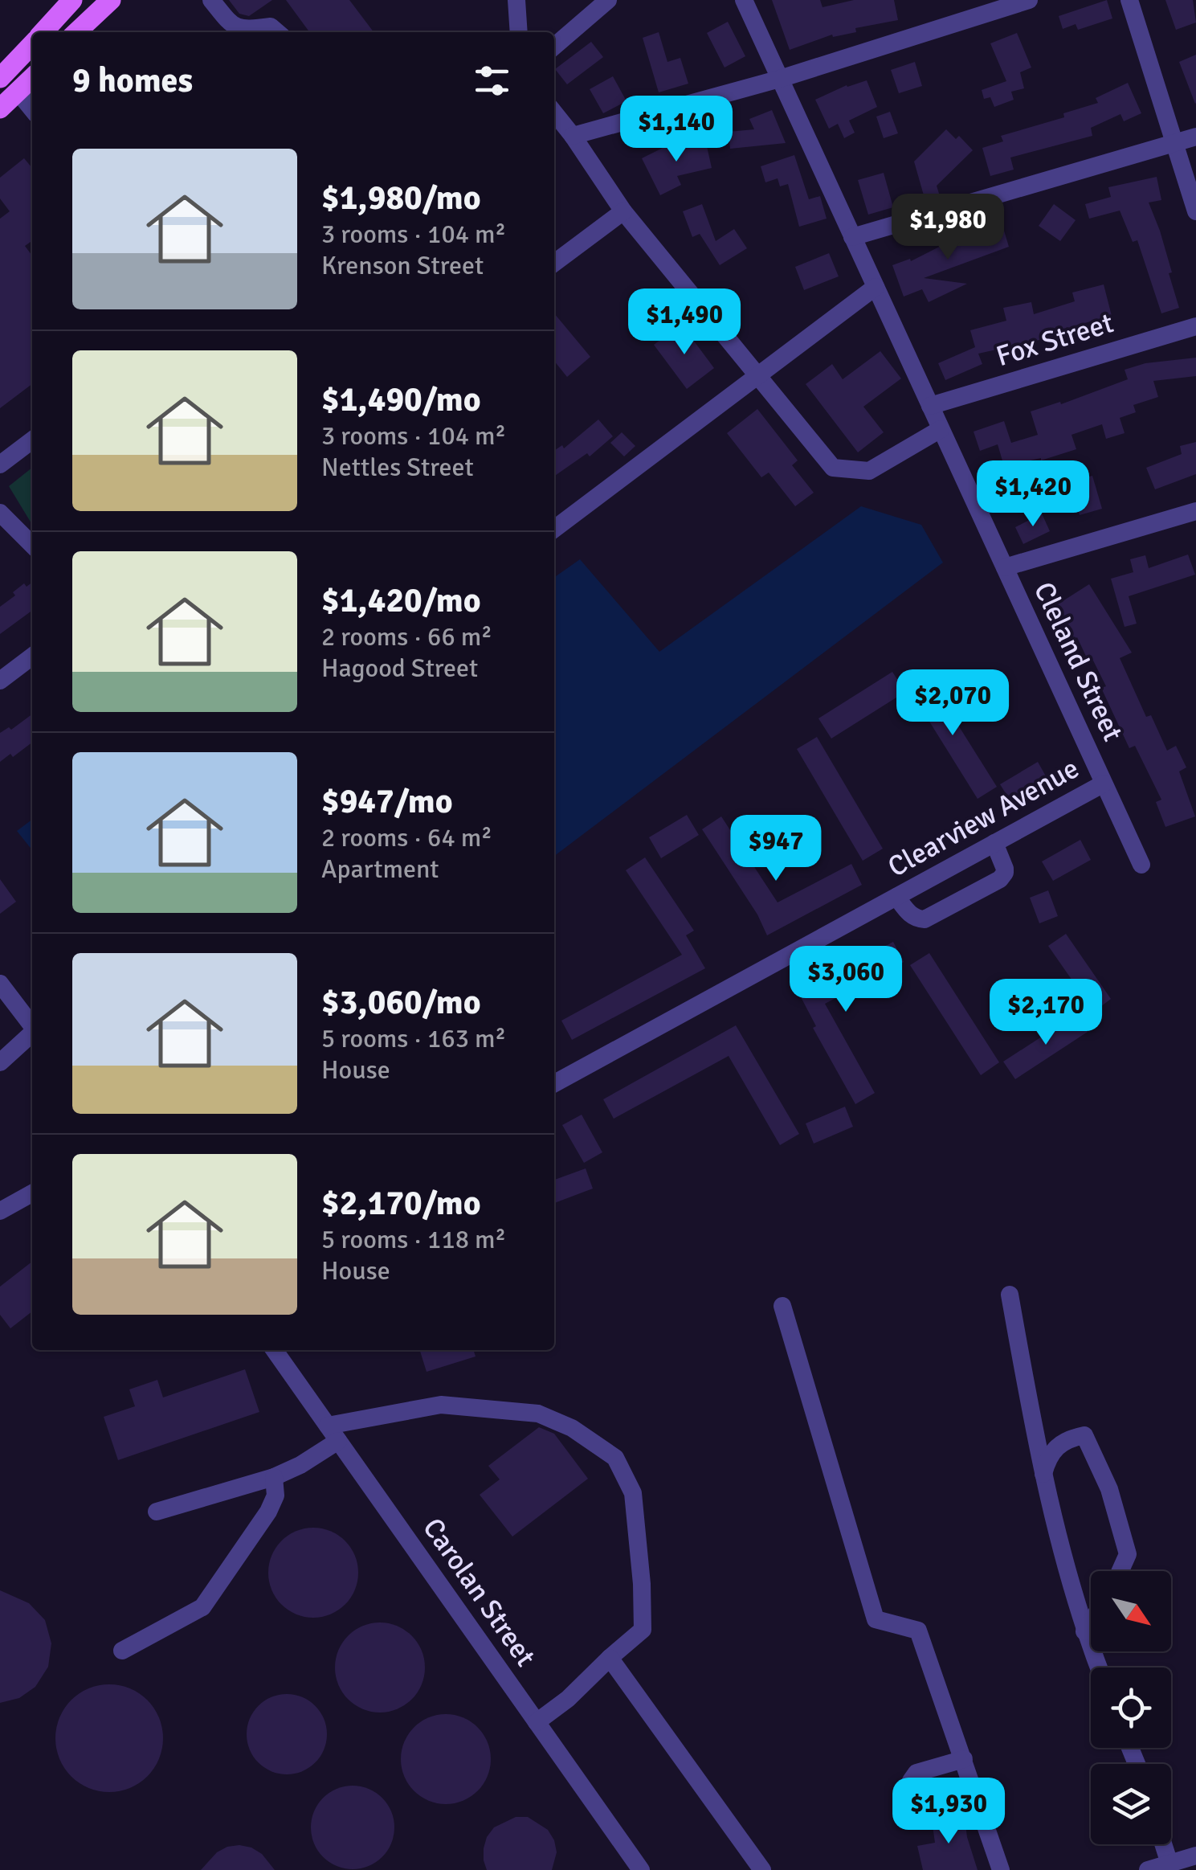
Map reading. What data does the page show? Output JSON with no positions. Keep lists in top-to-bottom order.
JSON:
{
  "streets": {
    "street": [
      "Fox Street",
      "Cleland Street",
      "Clearview Avenue",
      "Carolan Street"
    ]
  },
  "crossings": [
    ["Fox Street", "Cleland Street"],
    ["Cleland Street", "Clearview Avenue"]
  ],
  "north": "bottom right",
  "page": {
    "heading": "9 homes",
    "price": [
      "$1,140",
      "$1,980",
      "$1,490",
      "$1,420",
      "$2,070",
      "$947",
      "$3,060",
      "$2,170",
      "$1,930"
    ],
    "list": [
      {
        "name": "$1,980/mo",
        "note": "3 rooms · 104 m² · Krenson Street"
      },
      {
        "name": "$1,490/mo",
        "note": "3 rooms · 104 m² · Nettles Street"
      },
      {
        "name": "$1,420/mo",
        "note": "2 rooms · 66 m² · Hagood Street"
      },
      {
        "name": "$947/mo",
        "note": "2 rooms · 64 m² · Apartment"
      },
      {
        "name": "$3,060/mo",
        "note": "5 rooms · 163 m² · House"
      },
      {
        "name": "$2,170/mo",
        "note": "5 rooms · 118 m² · House"
      }
    ]
  }
}
